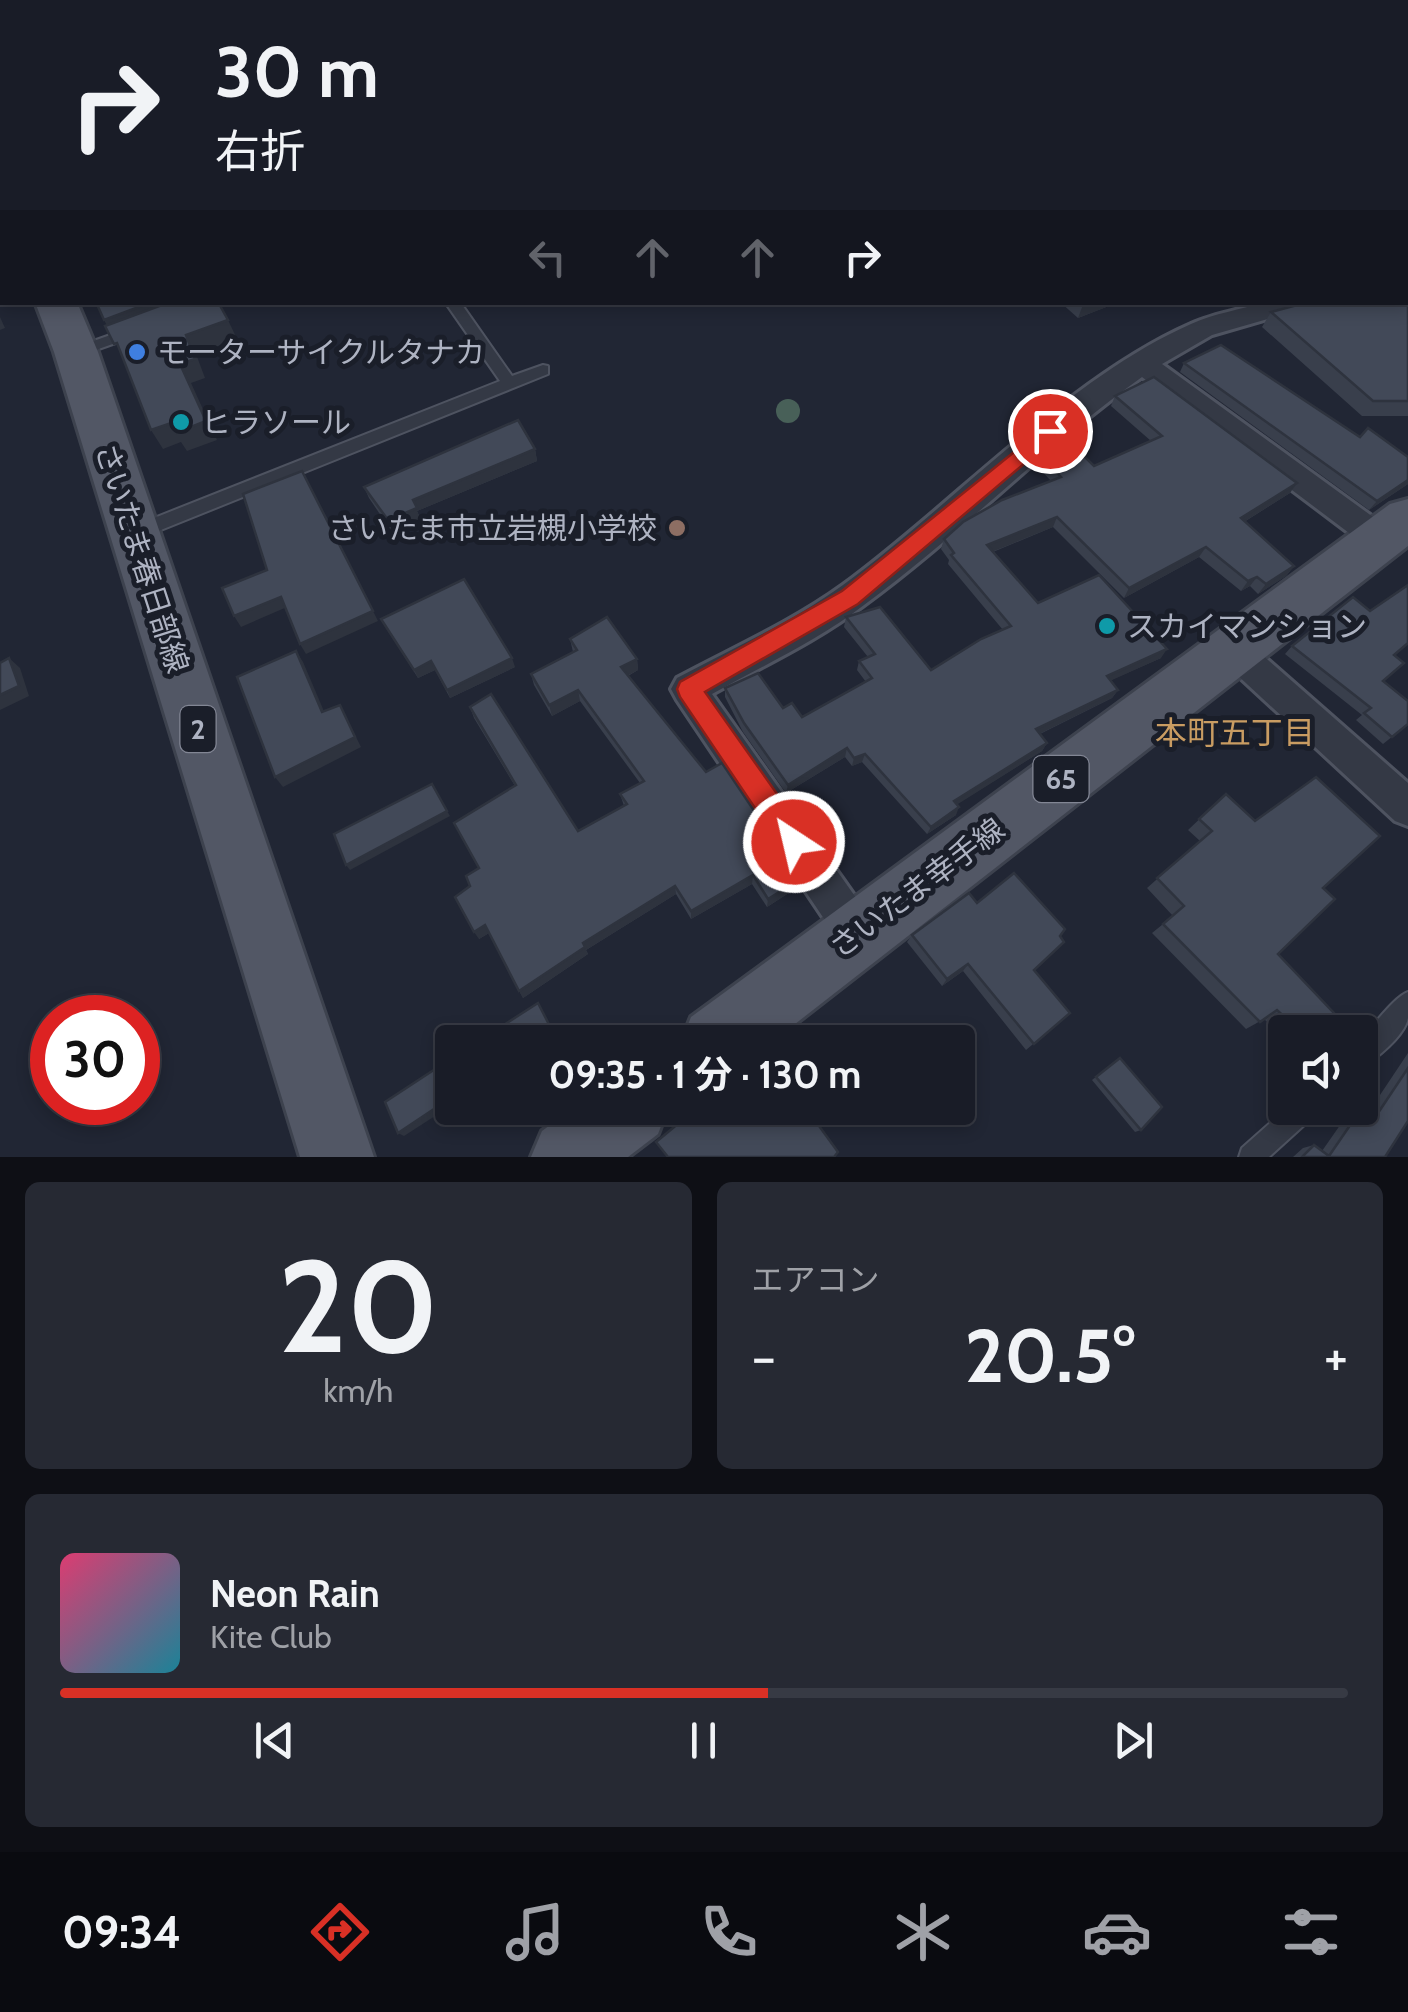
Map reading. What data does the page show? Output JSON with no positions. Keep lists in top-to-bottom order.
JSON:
{
  "streets": {
    "main road": [
      "さいたま春日部線",
      "2",
      "65",
      "さいたま幸手線"
    ]
  },
  "districts": ["本町五丁目"],
  "places": [
    "モーターサイクルタナカ",
    "ヒラソール",
    "さいたま市立岩槻小学校",
    "スカイマンション"
  ],
  "page": {
    "turn": ["30 m", "右折"],
    "limit": "30",
    "trip": "09:35 · 1 分 · 130 m",
    "tile": [
      ["20", "km/h"],
      "エアコン"
    ],
    "heat": ["−", "20.5°", "+"],
    "song": ["Neon Rain", "Kite Club"],
    "tabs": "09:34"
  }
}
